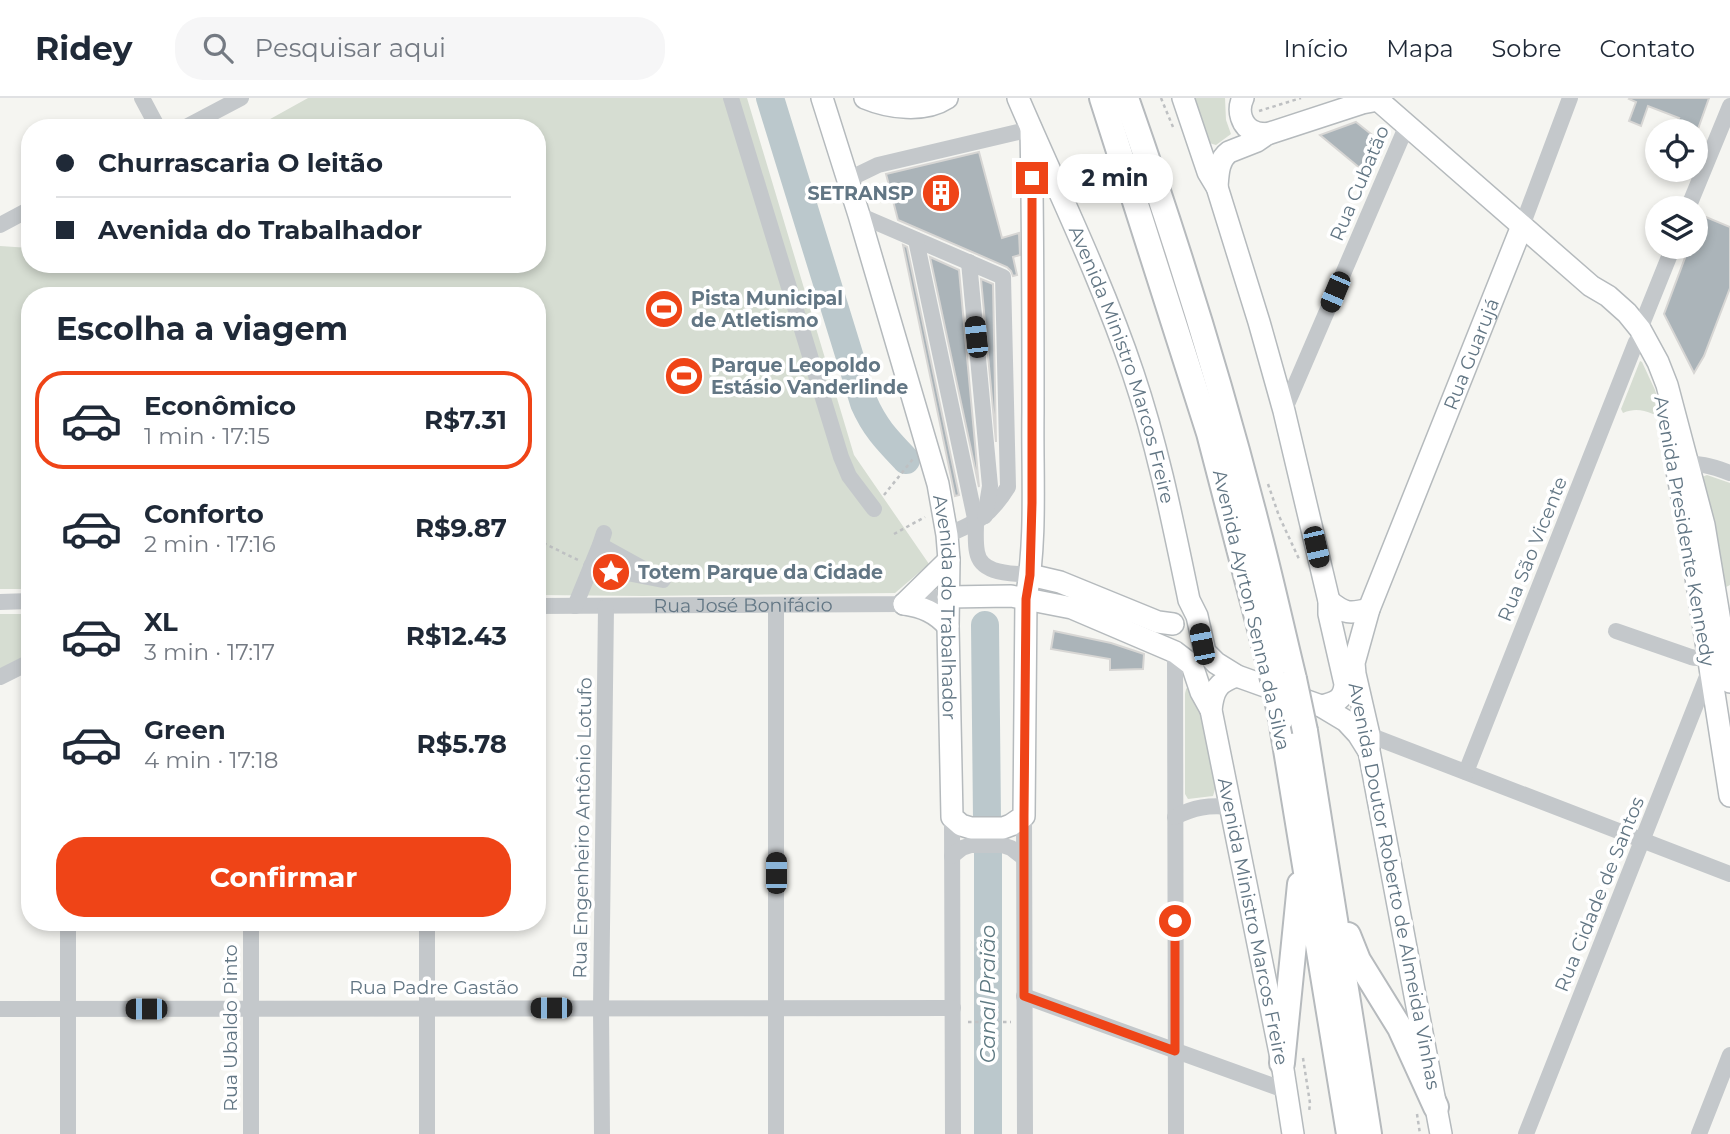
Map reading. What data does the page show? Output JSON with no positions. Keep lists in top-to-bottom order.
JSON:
{
  "streets": {
    "highway": ["Avenida Ayrton Senna da Silva"],
    "main road": [
      "Rua Guarujá",
      "Avenida Ministro Marcos Freire",
      "Avenida Presidente Kennedy",
      "Avenida do Trabalhador",
      "Avenida Doutor Roberto de Almeida Vinhas"
    ],
    "street": [
      "Rua Cubatão",
      "Rua São Vicente",
      "Rua José Bonifácio",
      "Rua Engenheiro Antônio Lotufo",
      "Rua Cidade de Santos",
      "Rua Padre Gastão",
      "Rua Ubaldo Pinto"
    ]
  },
  "crossings": [
    ["Rua Cubatão", "Avenida Presidente Kennedy"],
    ["Rua Guarujá", "Avenida Presidente Kennedy"],
    ["Rua Guarujá", "Avenida Doutor Roberto de Almeida Vinhas"],
    ["Avenida Ministro Marcos Freire", "Avenida Doutor Roberto de Almeida Vinhas"],
    ["Avenida Presidente Kennedy", "Rua São Vicente"],
    ["Avenida Presidente Kennedy", "Rua Cidade de Santos"],
    ["Rua José Bonifácio", "Avenida do Trabalhador"],
    ["Rua José Bonifácio", "Rua Engenheiro Antônio Lotufo"],
    ["Avenida do Trabalhador", "Rua Padre Gastão"],
    ["Rua Engenheiro Antônio Lotufo", "Rua Padre Gastão"],
    ["Rua Padre Gastão", "Rua Ubaldo Pinto"]
  ],
  "water": ["Canal Praião"],
  "places": {
    "building": ["SETRANSP"],
    "sports": ["Pista Municipal de Atletismo", "Parque Leopoldo Estásio Vanderlinde"],
    "place": ["Totem Parque da Cidade"]
  },
  "page": {
    "header": "Ridey",
    "search": "Pesquisar aqui",
    "nav": [
      "Início",
      "Mapa",
      "Sobre",
      "Contato"
    ],
    "banner": ["Churrascaria O leitão", "Avenida do Trabalhador"],
    "bubble": "2 min",
    "heading": "Escolha a viagem",
    "list": [
      {
        "name": "Econômico",
        "note": "1 min · 17:15",
        "value": "R$7.31"
      },
      {
        "name": "Conforto",
        "note": "2 min · 17:16",
        "value": "R$9.87"
      },
      {
        "name": "XL",
        "note": "3 min · 17:17",
        "value": "R$12.43"
      },
      {
        "name": "Green",
        "note": "4 min · 17:18",
        "value": "R$5.78"
      }
    ],
    "buttons": "Confirmar"
  }
}
